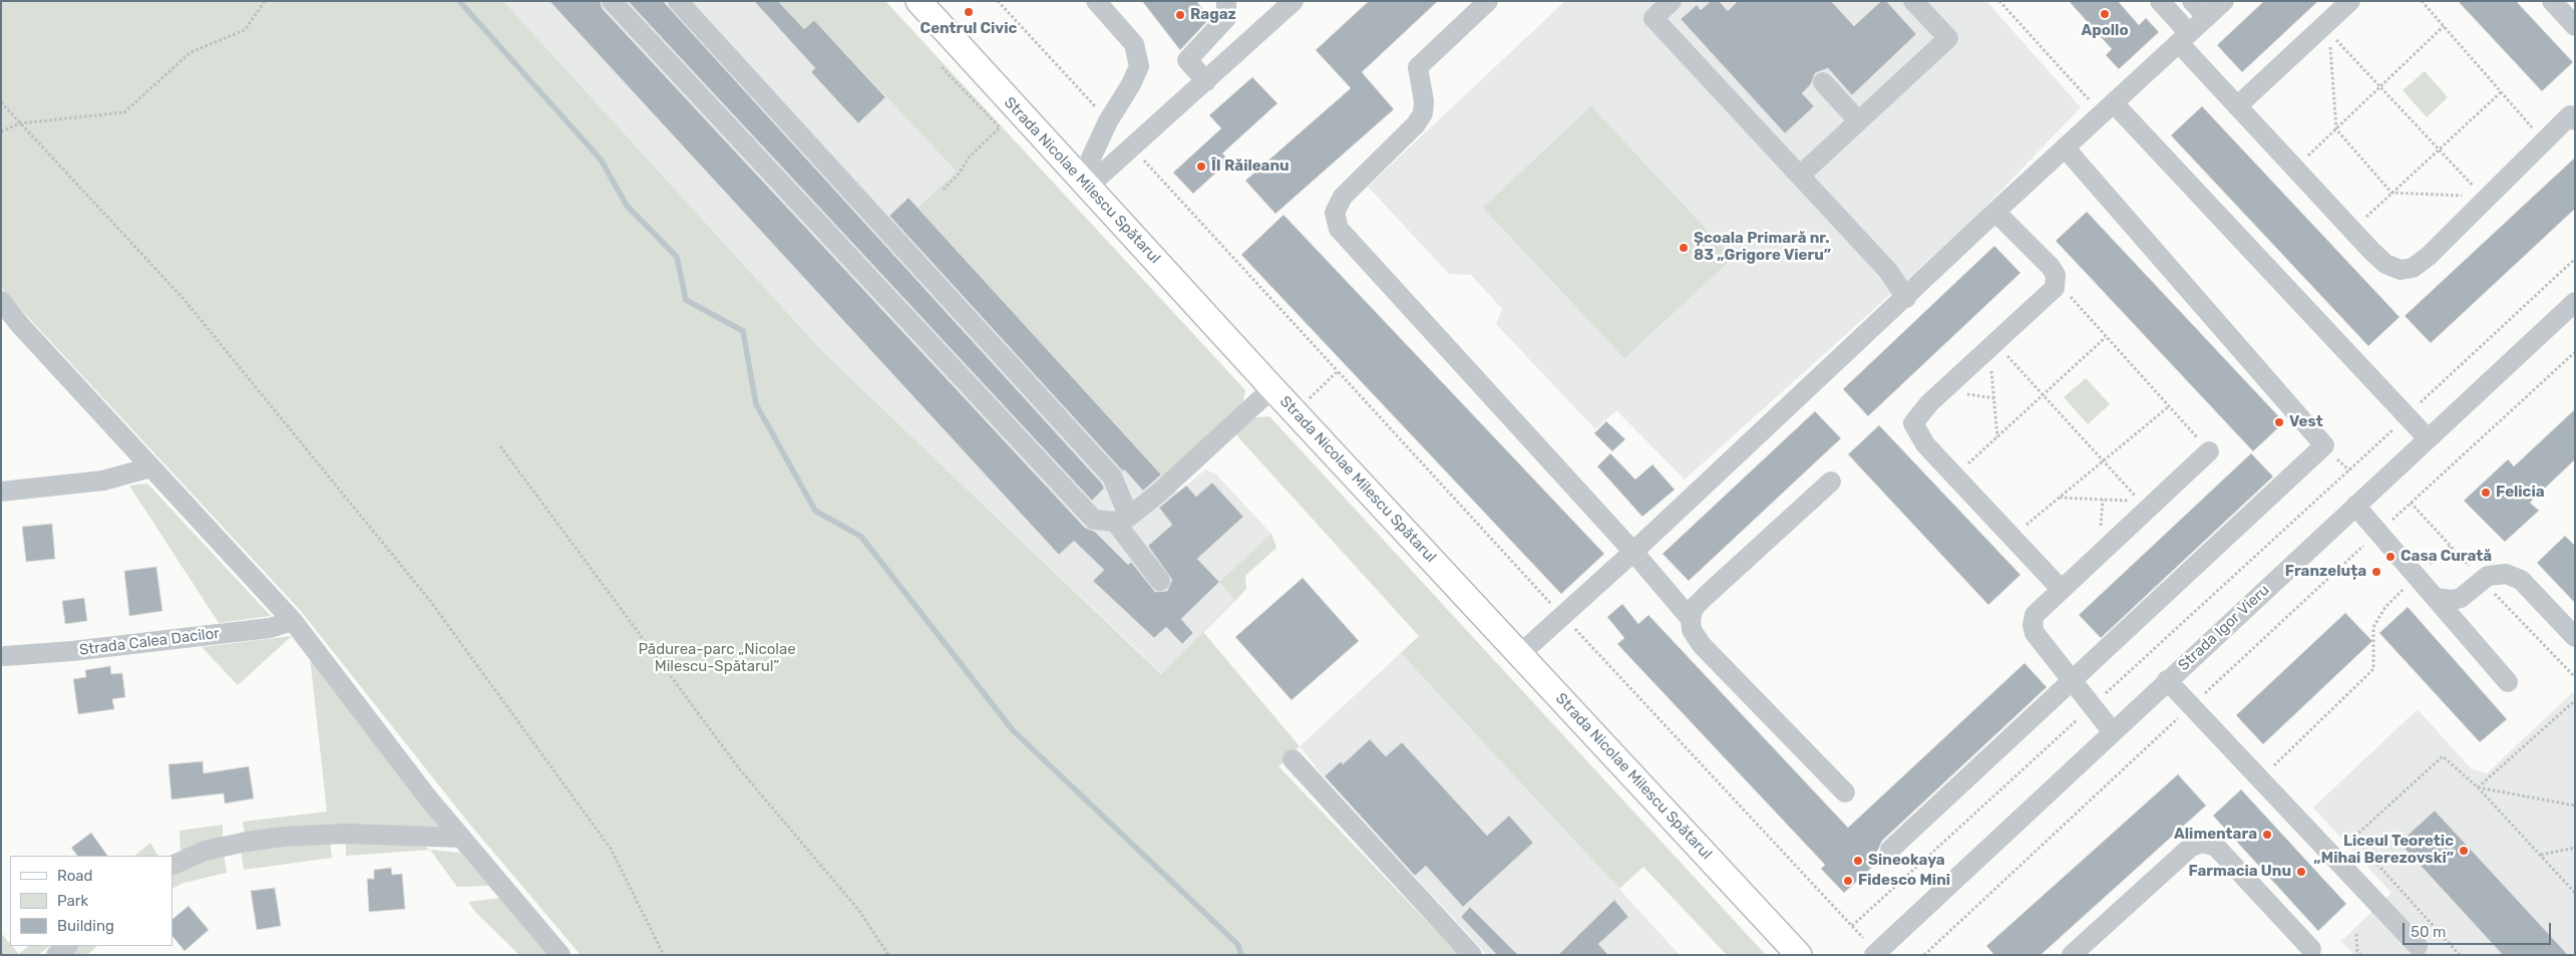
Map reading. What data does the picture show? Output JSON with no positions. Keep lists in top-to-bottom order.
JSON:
{
  "streets": {
    "main road": ["Strada Nicolae Milescu Spătarul"],
    "street": ["Strada Igor Vieru", "Strada Calea Dacilor"]
  },
  "parks": ["Pădurea-parc „Nicolae Milescu-Spătarul”"],
  "places": [
    "Centrul Civic",
    "Apollo",
    "Ragaz",
    "ÎI Răileanu",
    "Școala Primară nr. 83 „Grigore Vieru”",
    "Vest",
    "Felicia",
    "Casa Curată",
    "Franzeluța",
    "Alimentara",
    "Liceul Teoretic „Mihai Berezovski”",
    "Sineokaya",
    "Farmacia Unu",
    "Fidesco Mini"
  ],
  "legend": ["Road", "Park", "Building"],
  "scale_bar": "50 m"
}
